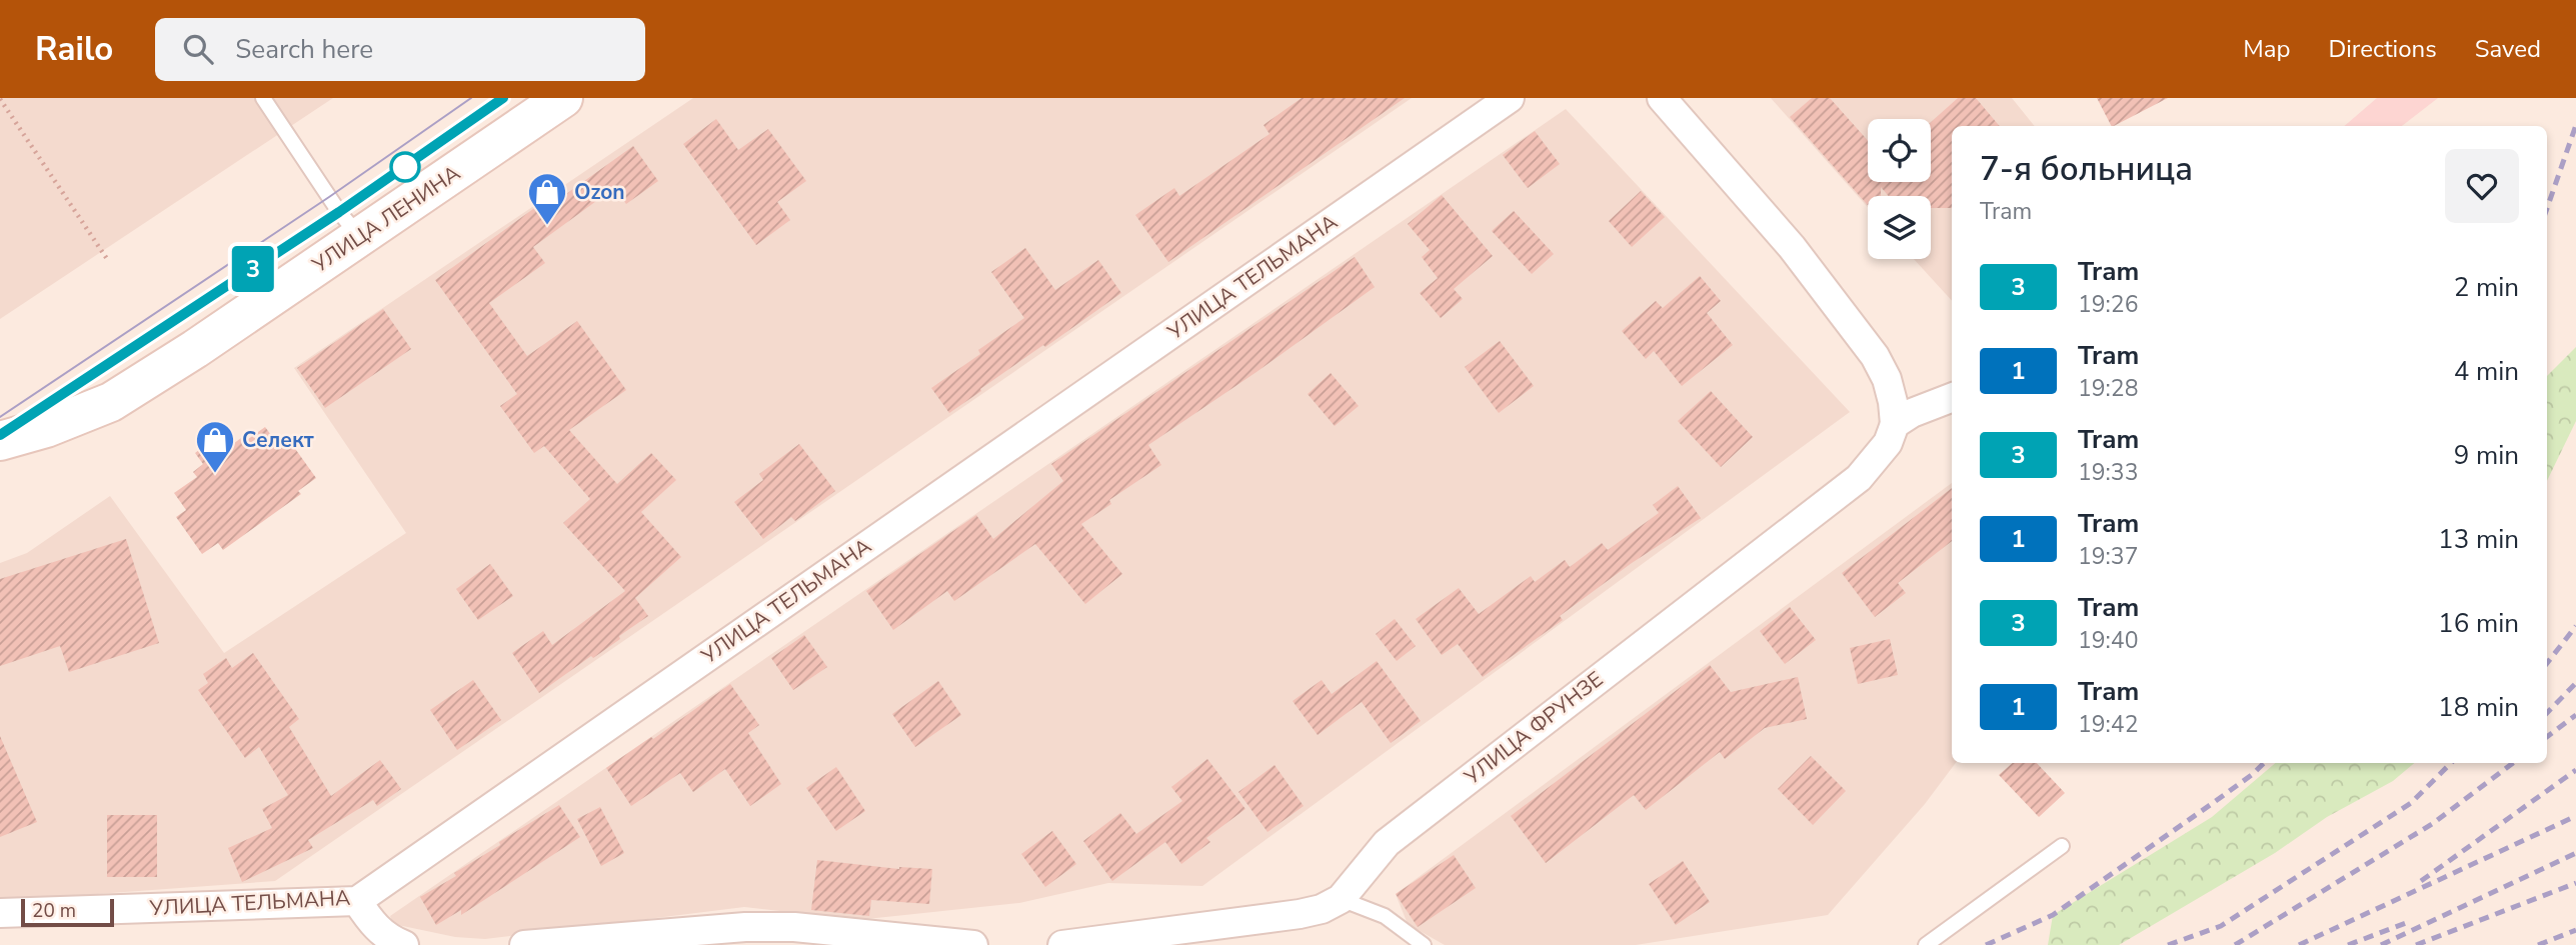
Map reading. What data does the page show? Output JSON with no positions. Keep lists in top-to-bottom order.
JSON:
{
  "streets": {
    "main road": ["УЛИЦА ЛЕНИНА"],
    "street": ["УЛИЦА ТЕЛЬМАНА", "УЛИЦА ФРУНЗЕ"]
  },
  "places": {
    "shop": ["Ozon", "Селект"]
  },
  "lines": ["tram line 3"],
  "scale_bar": "20 m",
  "page": {
    "header": "Railo",
    "search": "Search here",
    "nav": ["Map", "Directions", "Saved"],
    "on_map": "3",
    "heading": ["7-я больница", "Tram"],
    "list": [
      {
        "mark": "3",
        "name": "Tram",
        "note": "19:26",
        "value": "2 min"
      },
      {
        "mark": "1",
        "name": "Tram",
        "note": "19:28",
        "value": "4 min"
      },
      {
        "mark": "3",
        "name": "Tram",
        "note": "19:33",
        "value": "9 min"
      },
      {
        "mark": "1",
        "name": "Tram",
        "note": "19:37",
        "value": "13 min"
      },
      {
        "mark": "3",
        "name": "Tram",
        "note": "19:40",
        "value": "16 min"
      },
      {
        "mark": "1",
        "name": "Tram",
        "note": "19:42",
        "value": "18 min"
      }
    ],
    "scale": "20 m"
  }
}
